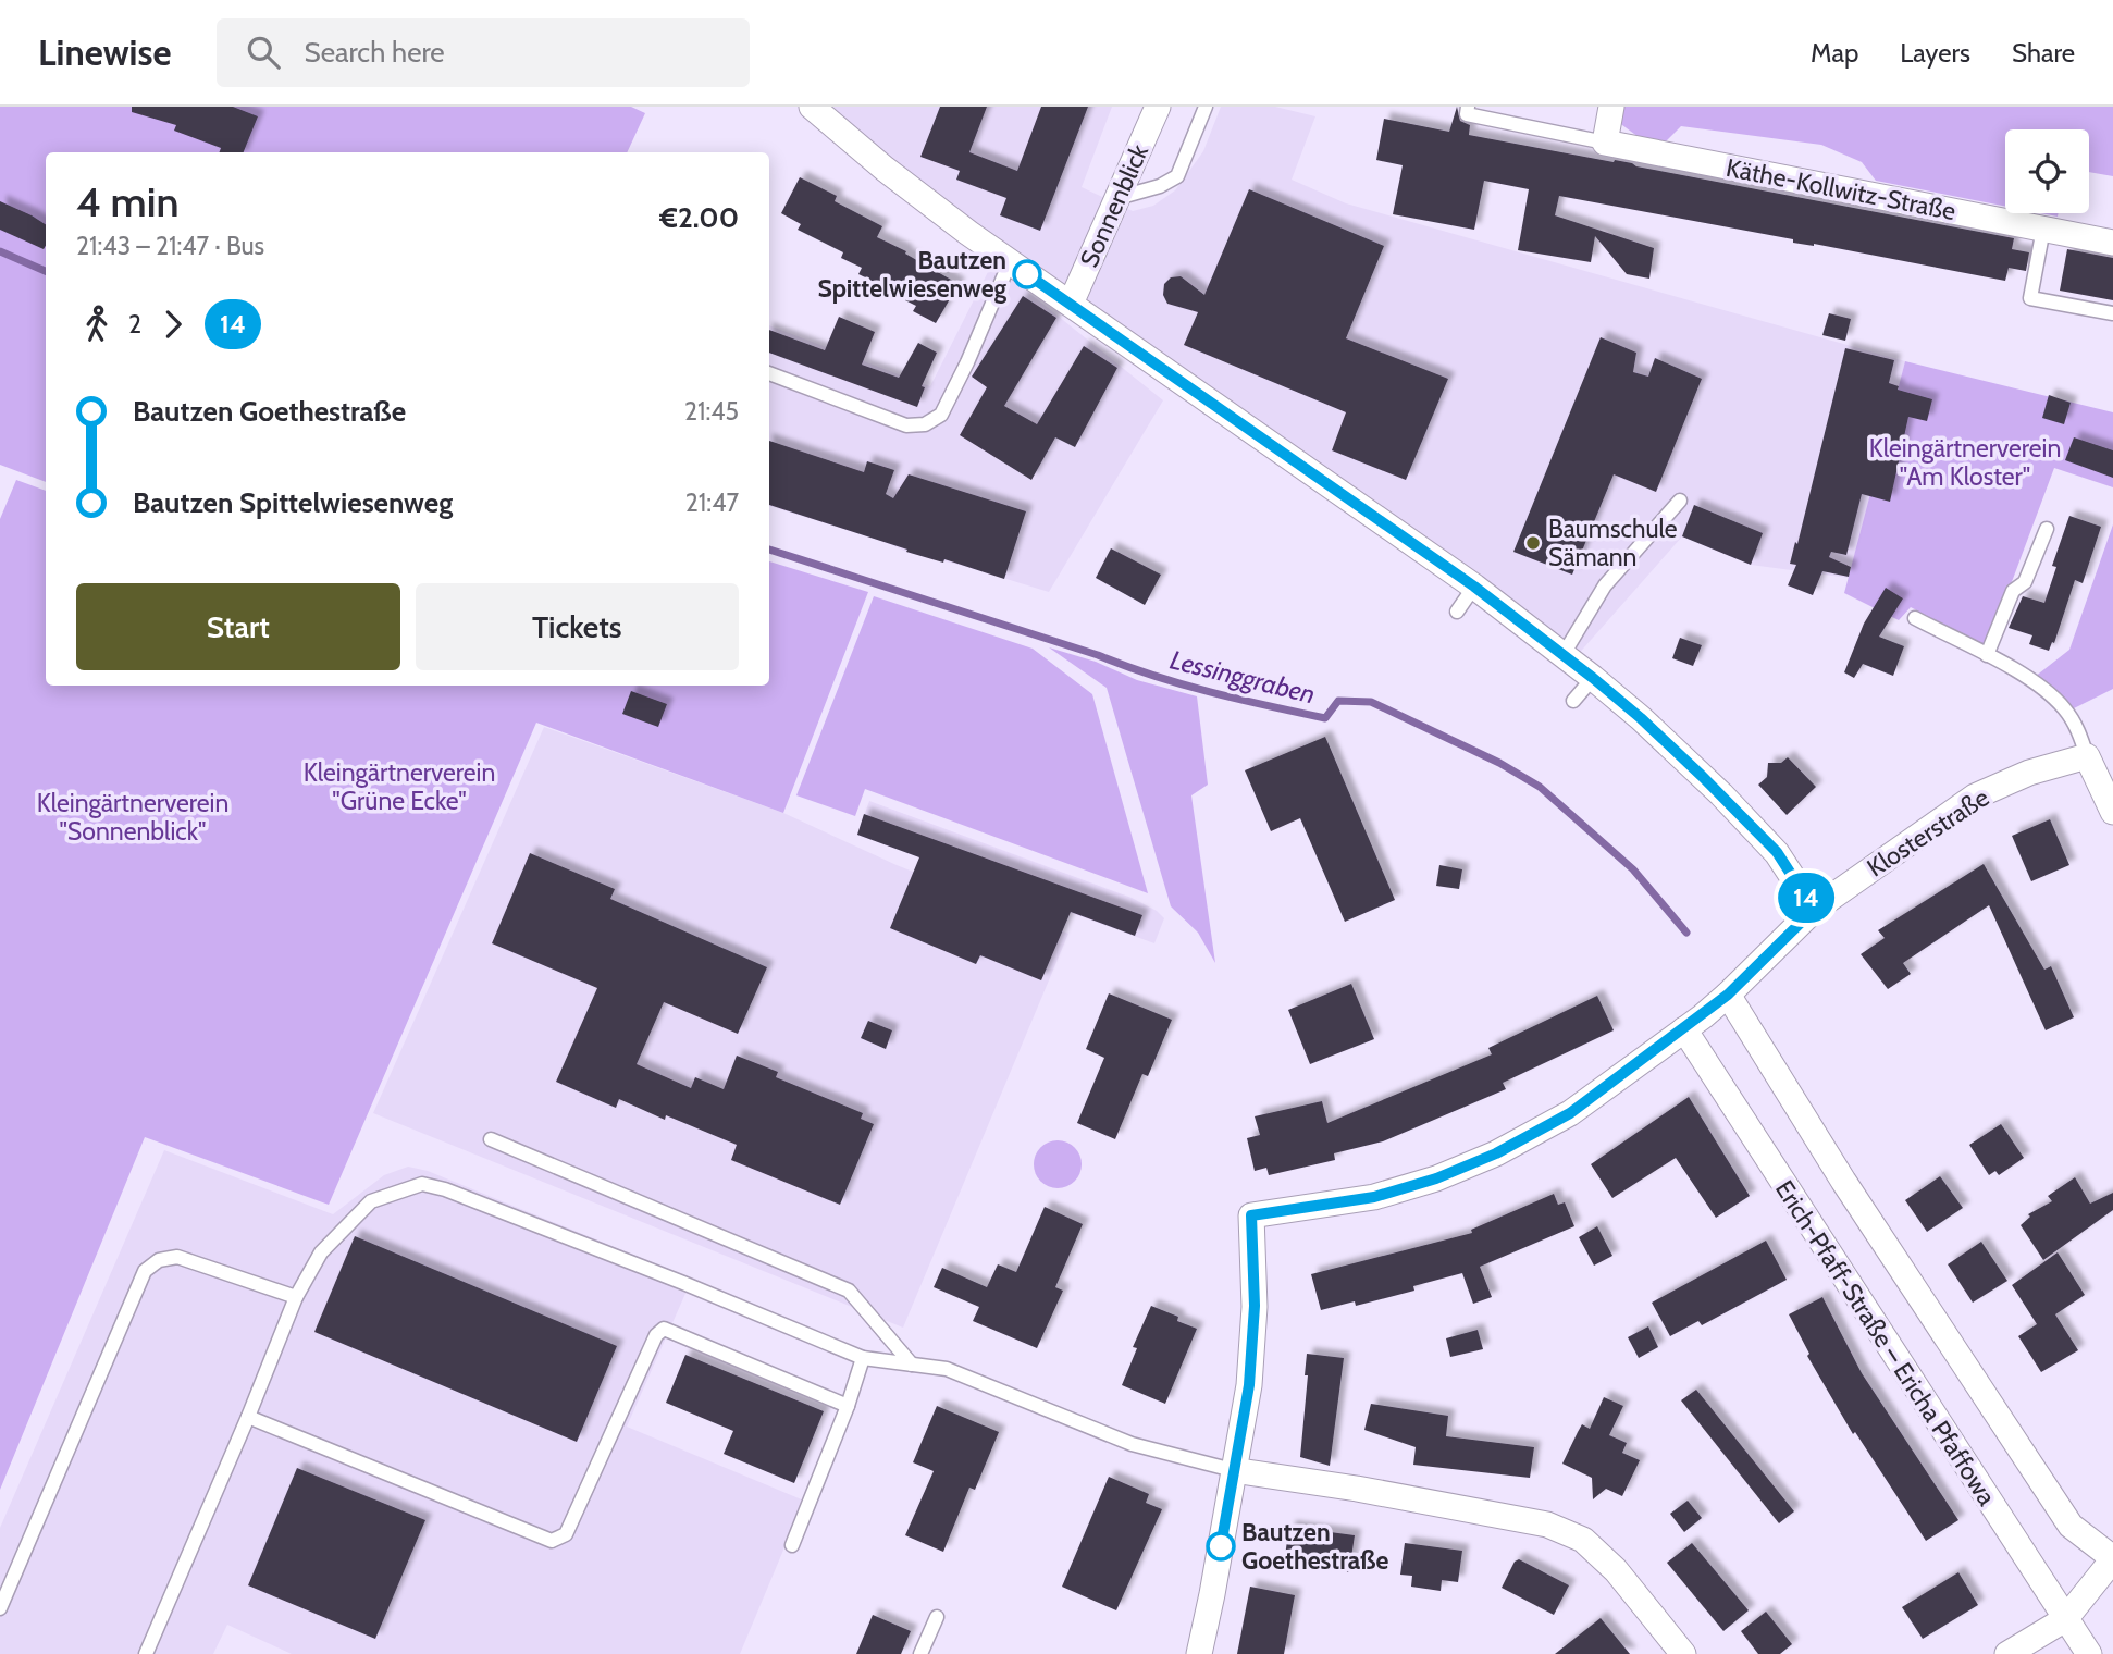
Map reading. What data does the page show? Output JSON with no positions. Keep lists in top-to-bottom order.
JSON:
{
  "streets": {
    "street": [
      "Käthe-Kollwitz-Straße",
      "Sonnenblick",
      "Klosterstraße",
      "Erich-Pfaff-Straße – Ericha Pfaffowa"
    ]
  },
  "crossings": [
    ["Klosterstraße", "Erich-Pfaff-Straße – Ericha Pfaffowa"]
  ],
  "water": ["Lessinggraben"],
  "parks": ["Kleingärtnerverein \"Am Kloster\"", "Kleingärtnerverein \"Grüne Ecke\"", "Kleingärtnerverein \"Sonnenblick\""],
  "places": ["Bautzen Spittelwiesenweg", "Baumschule Sämann", "Bautzen Goethestraße"],
  "lines": ["bus line 14"],
  "page": {
    "header": "Linewise",
    "search": "Search here",
    "nav": ["Map", "Layers", "Share"],
    "on_map": "14",
    "heading": ["4 min", "21:43 – 21:47 · Bus", "€2.00"],
    "legs": ["2", "14"],
    "list": [
      {
        "name": "Bautzen Goethestraße",
        "value": "21:45"
      },
      {
        "name": "Bautzen Spittelwiesenweg",
        "value": "21:47"
      }
    ],
    "buttons": ["Start", "Tickets"]
  }
}
